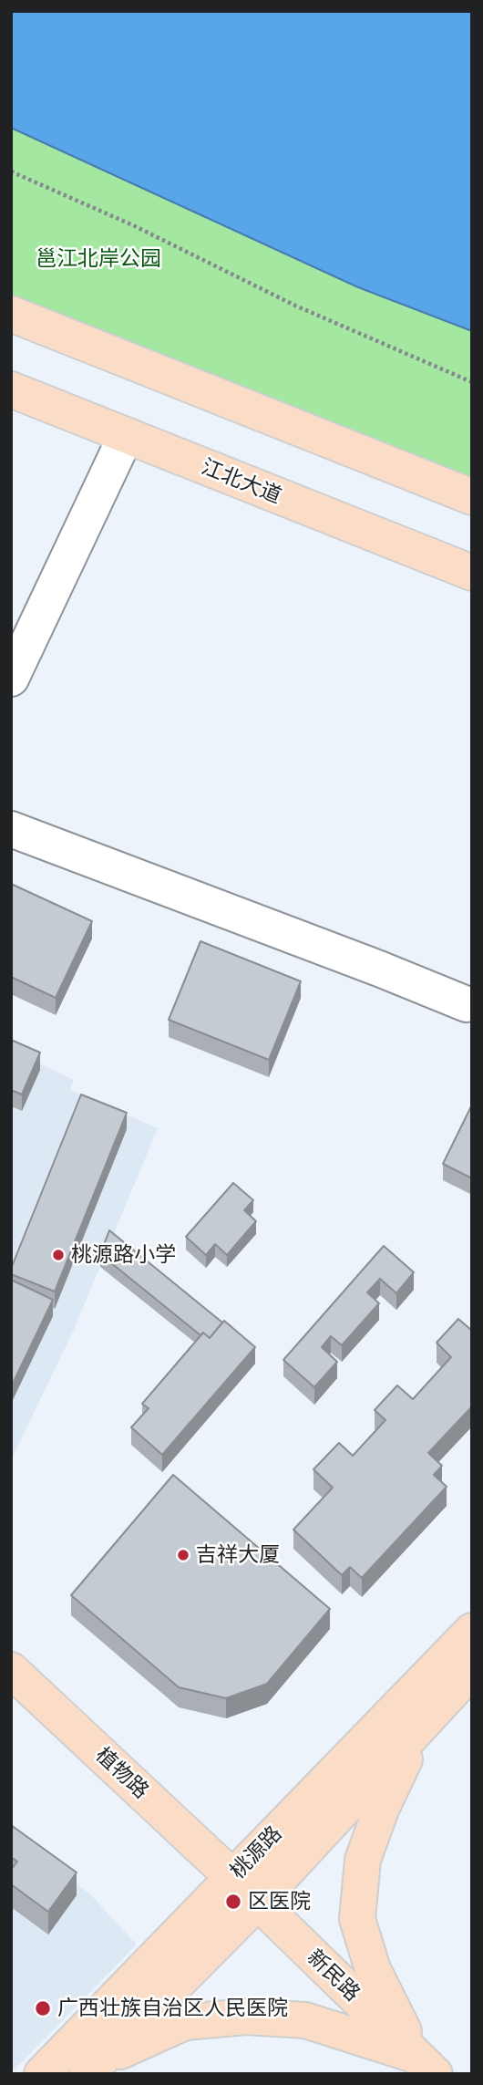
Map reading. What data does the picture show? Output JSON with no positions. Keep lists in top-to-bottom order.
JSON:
{
  "streets": {
    "main road": [
      "江北大道",
      "植物路",
      "桃源路",
      "新民路"
    ]
  },
  "crossings": [
    ["植物路", "桃源路"],
    ["植物路", "新民路"],
    ["桃源路", "新民路"]
  ],
  "parks": ["邕江北岸公园"],
  "places": [
    "桃源路小学",
    "吉祥大厦",
    "区医院",
    "广西壮族自治区人民医院"
  ]
}
